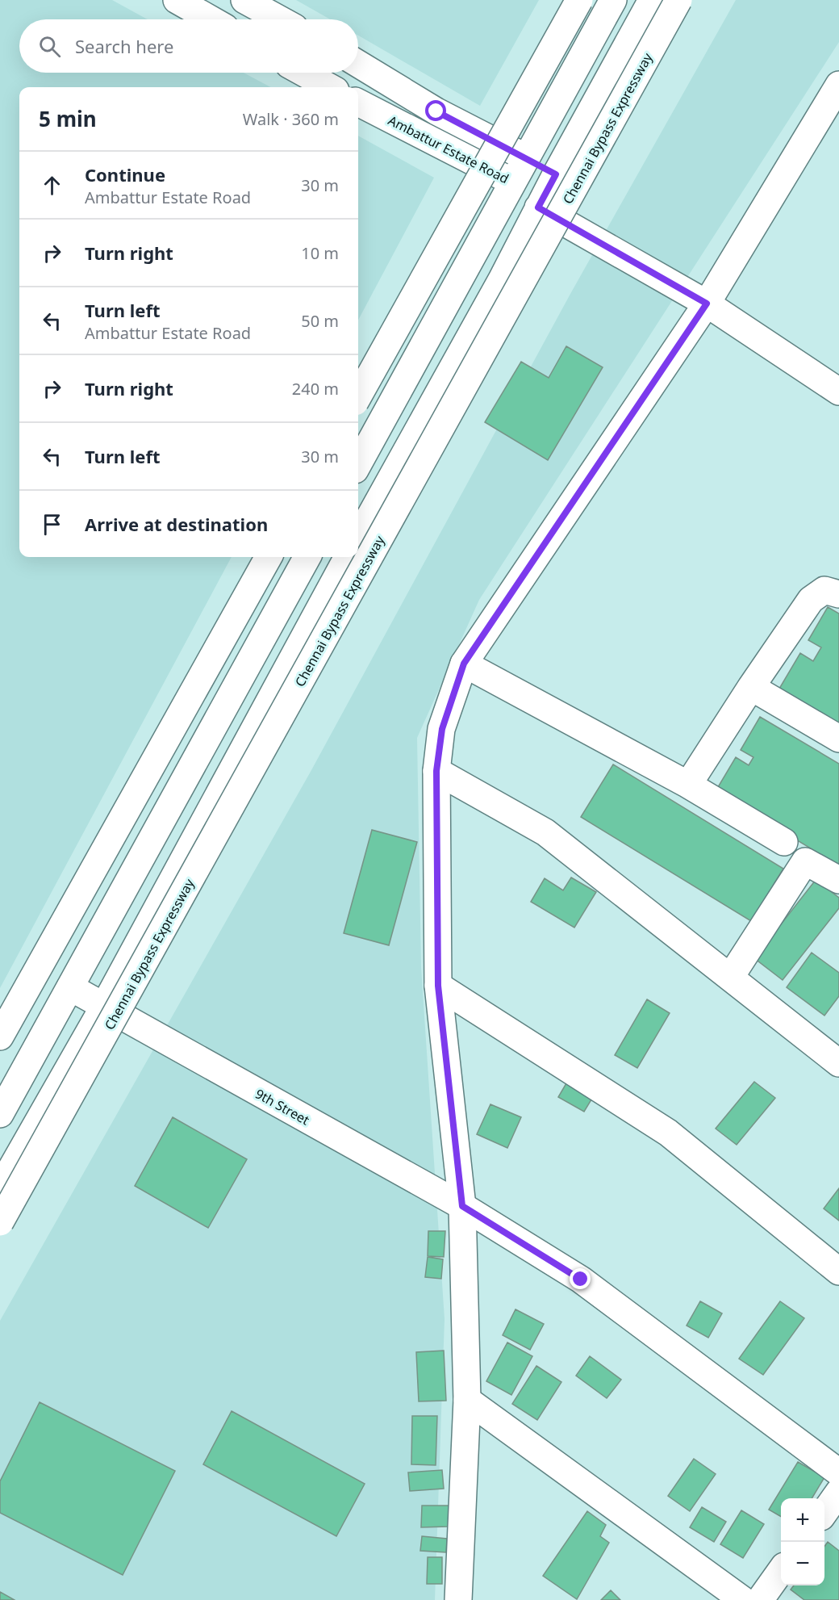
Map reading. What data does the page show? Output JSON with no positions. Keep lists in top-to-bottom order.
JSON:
{
  "streets": {
    "main road": ["Chennai Bypass Expressway", "Ambattur Estate Road", "9th Street"]
  },
  "page": {
    "search": "Search here",
    "heading": ["5 min", "Walk · 360 m"],
    "list": [
      ["Continue", "Ambattur Estate Road", "30 m"],
      ["Turn right", "10 m"],
      ["Turn left", "Ambattur Estate Road", "50 m"],
      ["Turn right", "240 m"],
      ["Turn left", "30 m"],
      "Arrive at destination"
    ],
    "map_buttons": ["+", "−"]
  }
}
